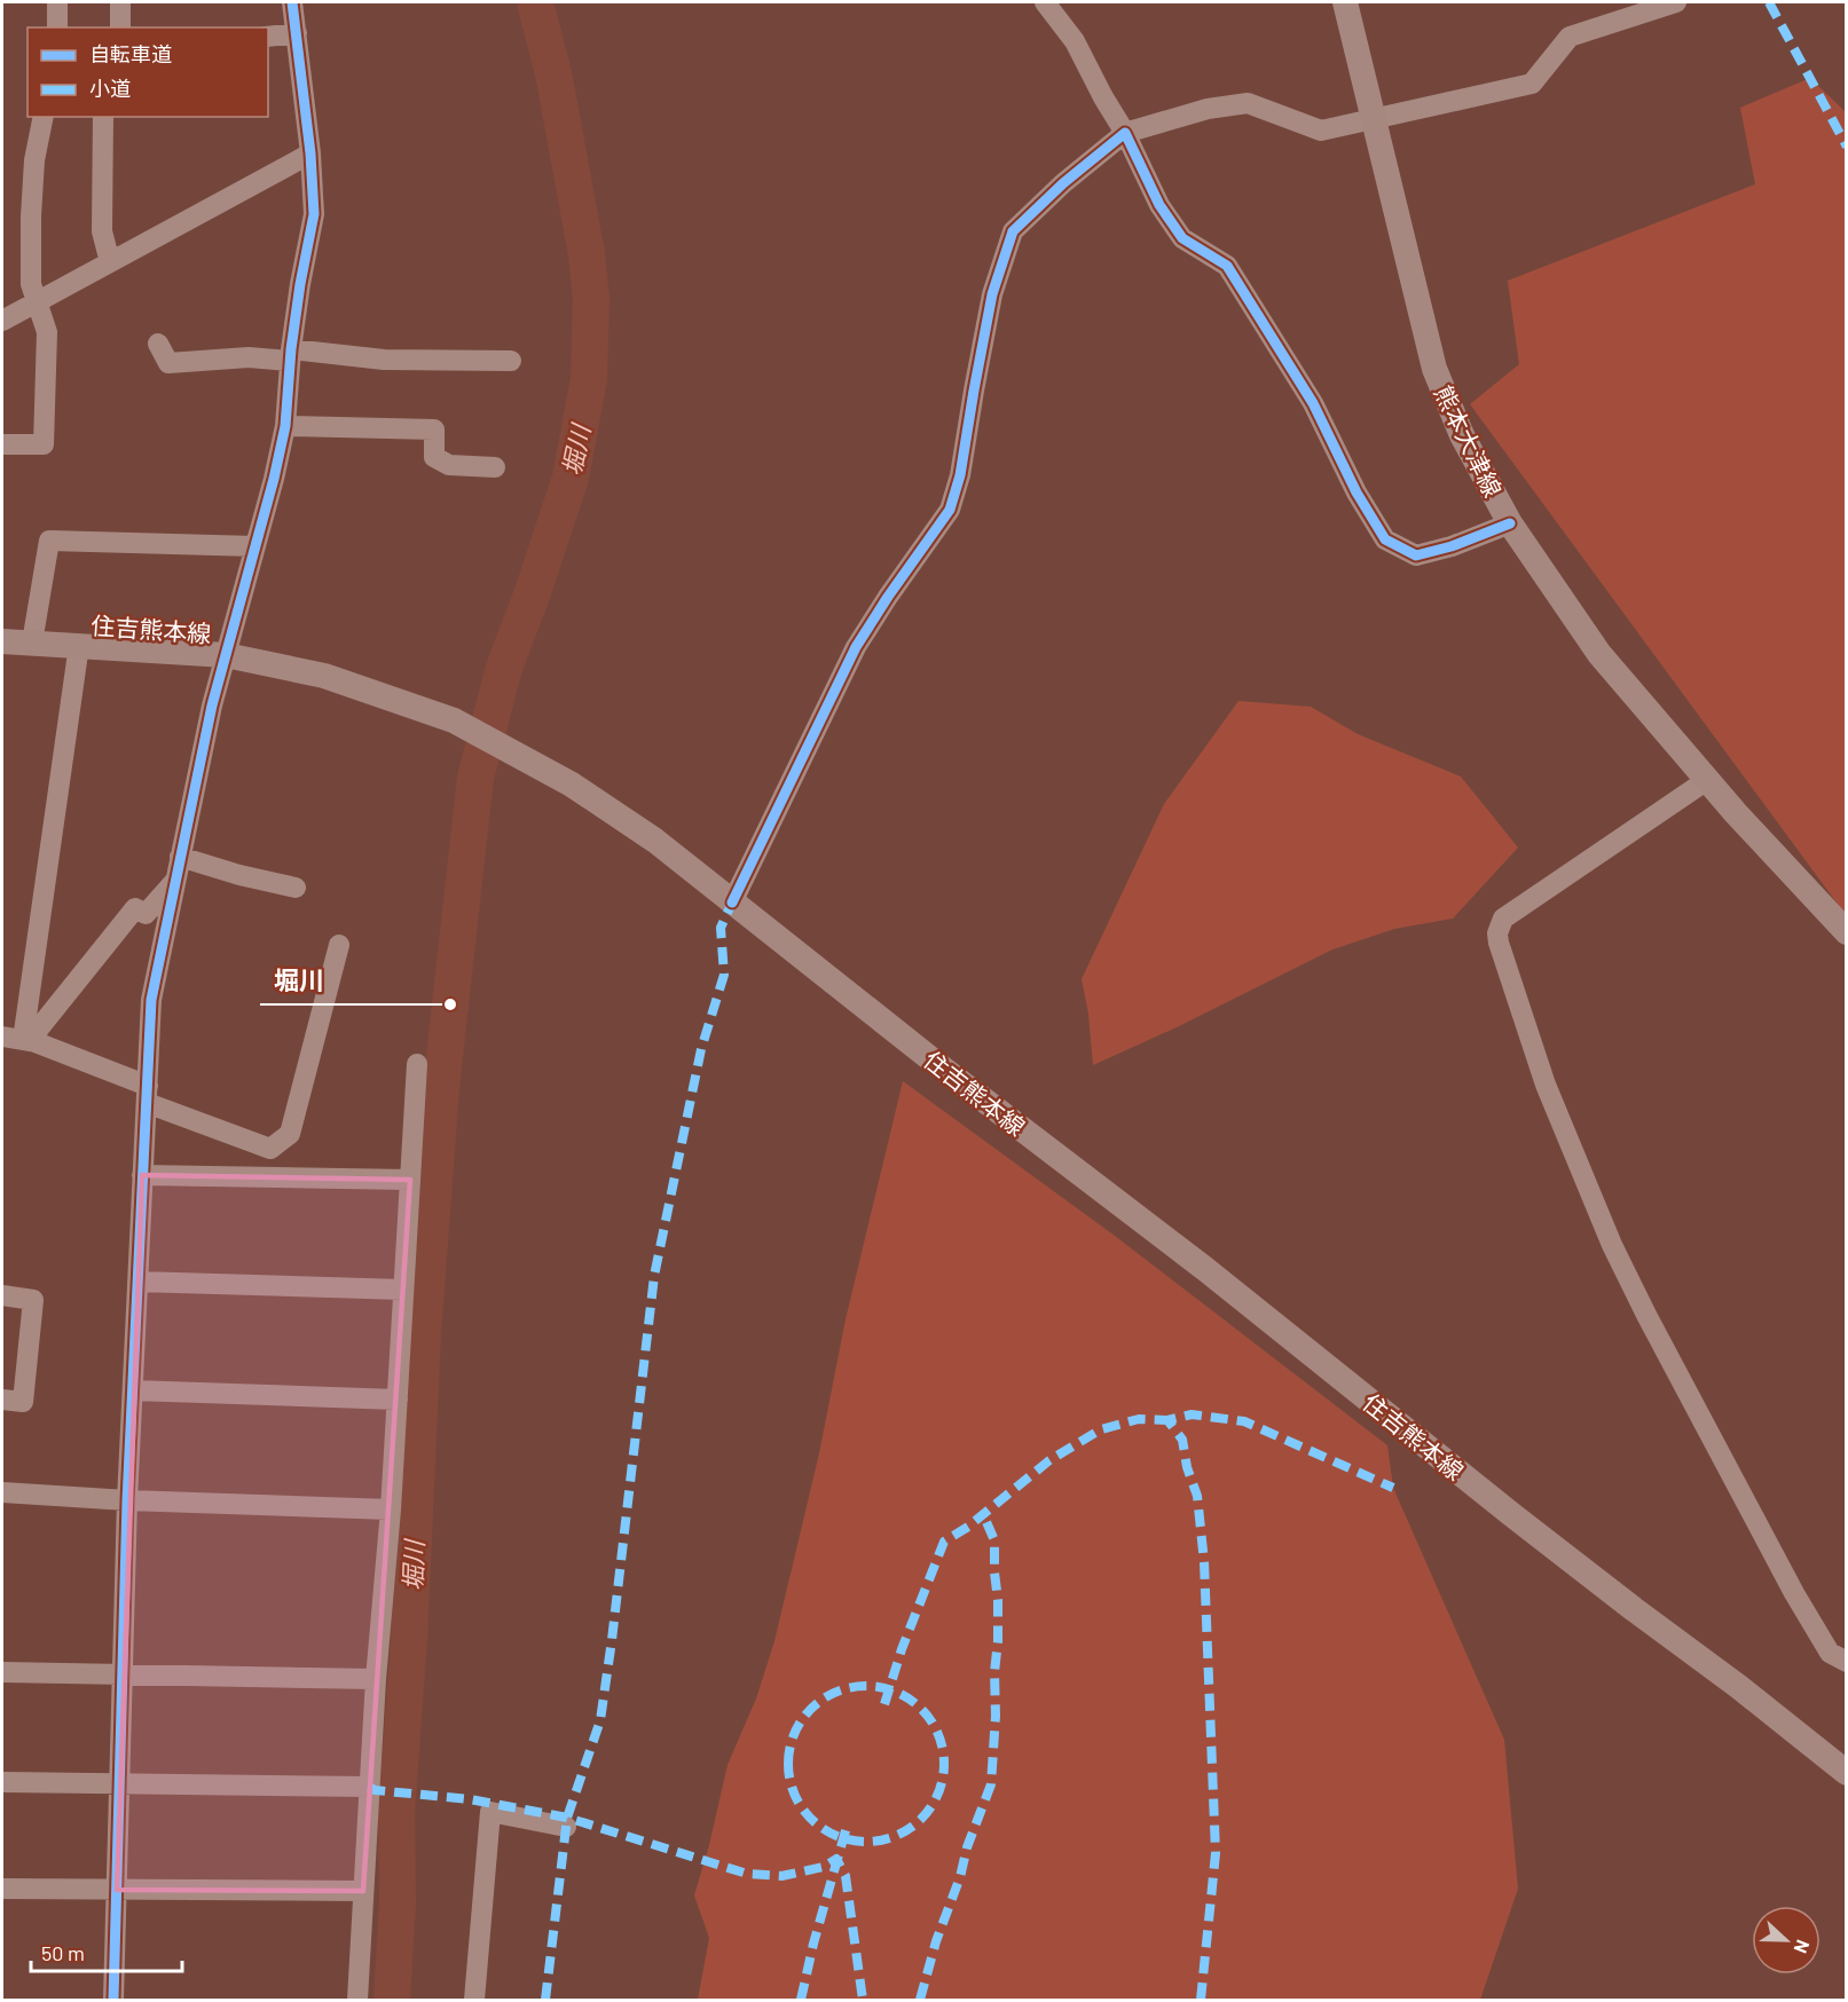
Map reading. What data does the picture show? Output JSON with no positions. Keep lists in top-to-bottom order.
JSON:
{
  "streets": {
    "main road": ["熊本大津線", "住吉熊本線"]
  },
  "water": ["堀川"],
  "places": ["堀川"],
  "legend": ["自転車道", "小道"],
  "scale_bar": "50 m",
  "north": "right"
}
